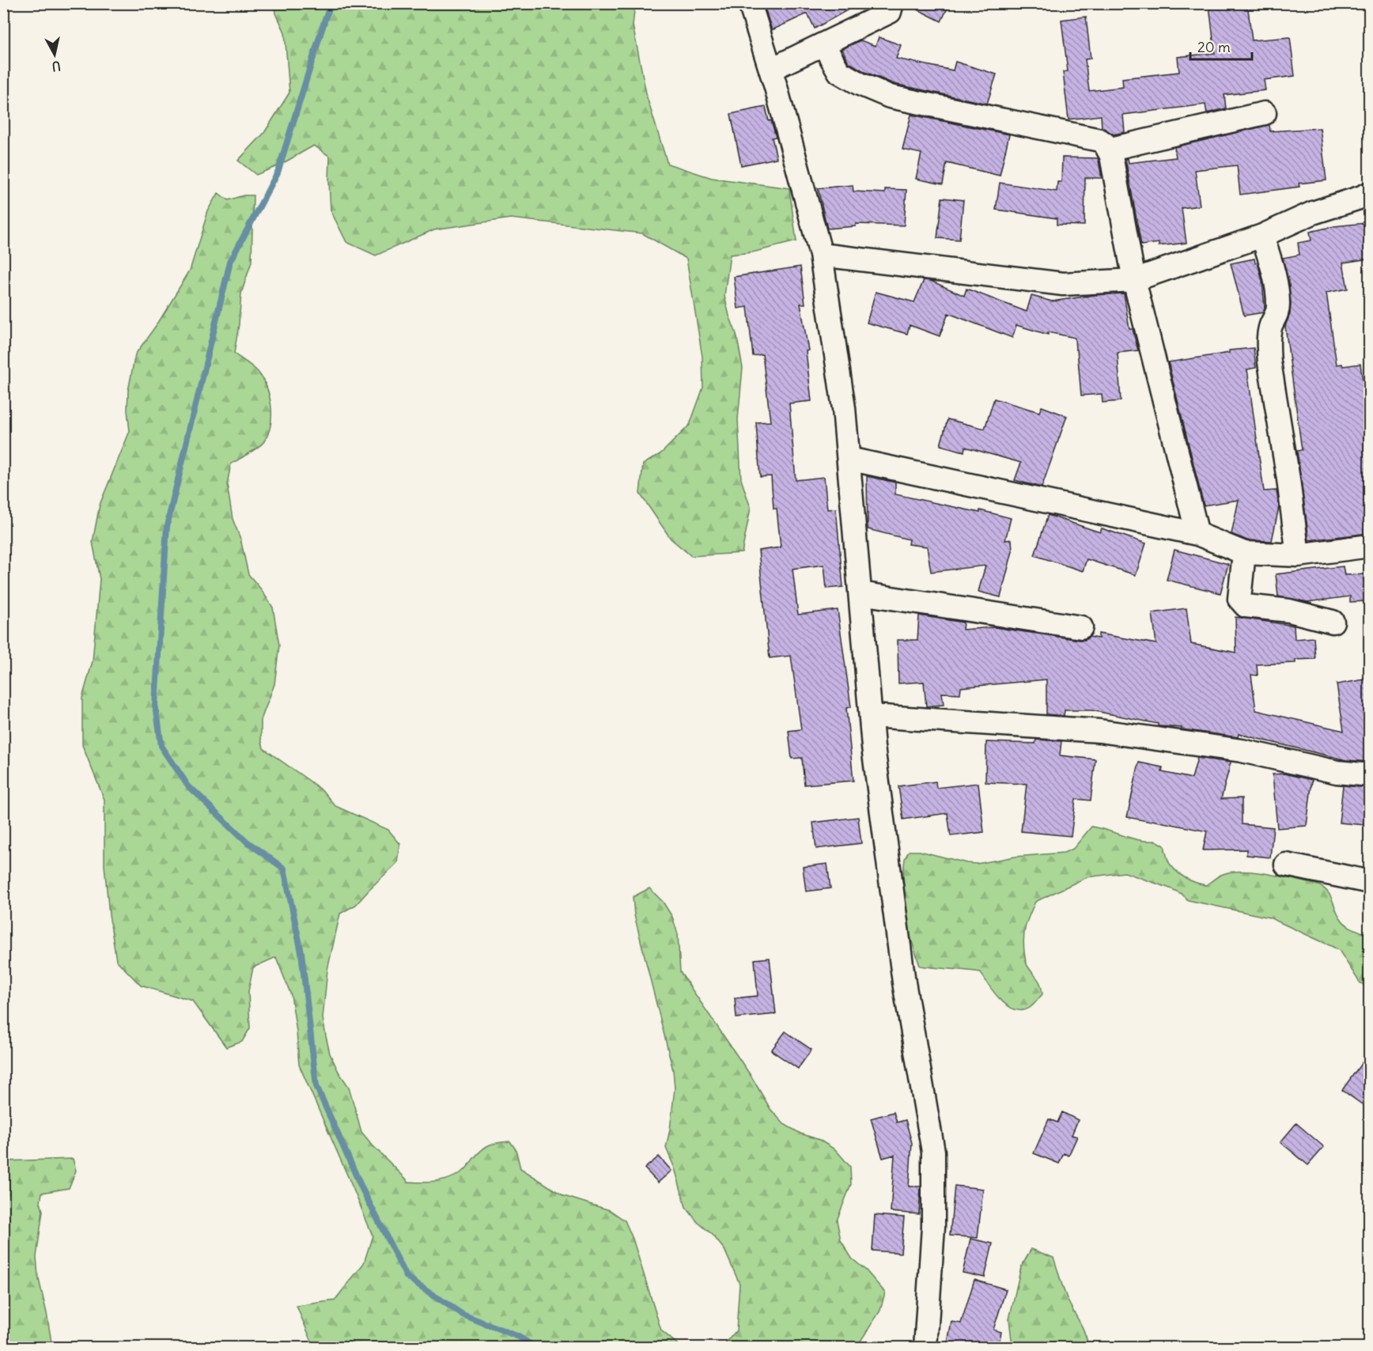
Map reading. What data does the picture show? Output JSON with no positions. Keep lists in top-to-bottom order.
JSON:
{
  "scale_bar": "20 m",
  "north": "bottom"
}
